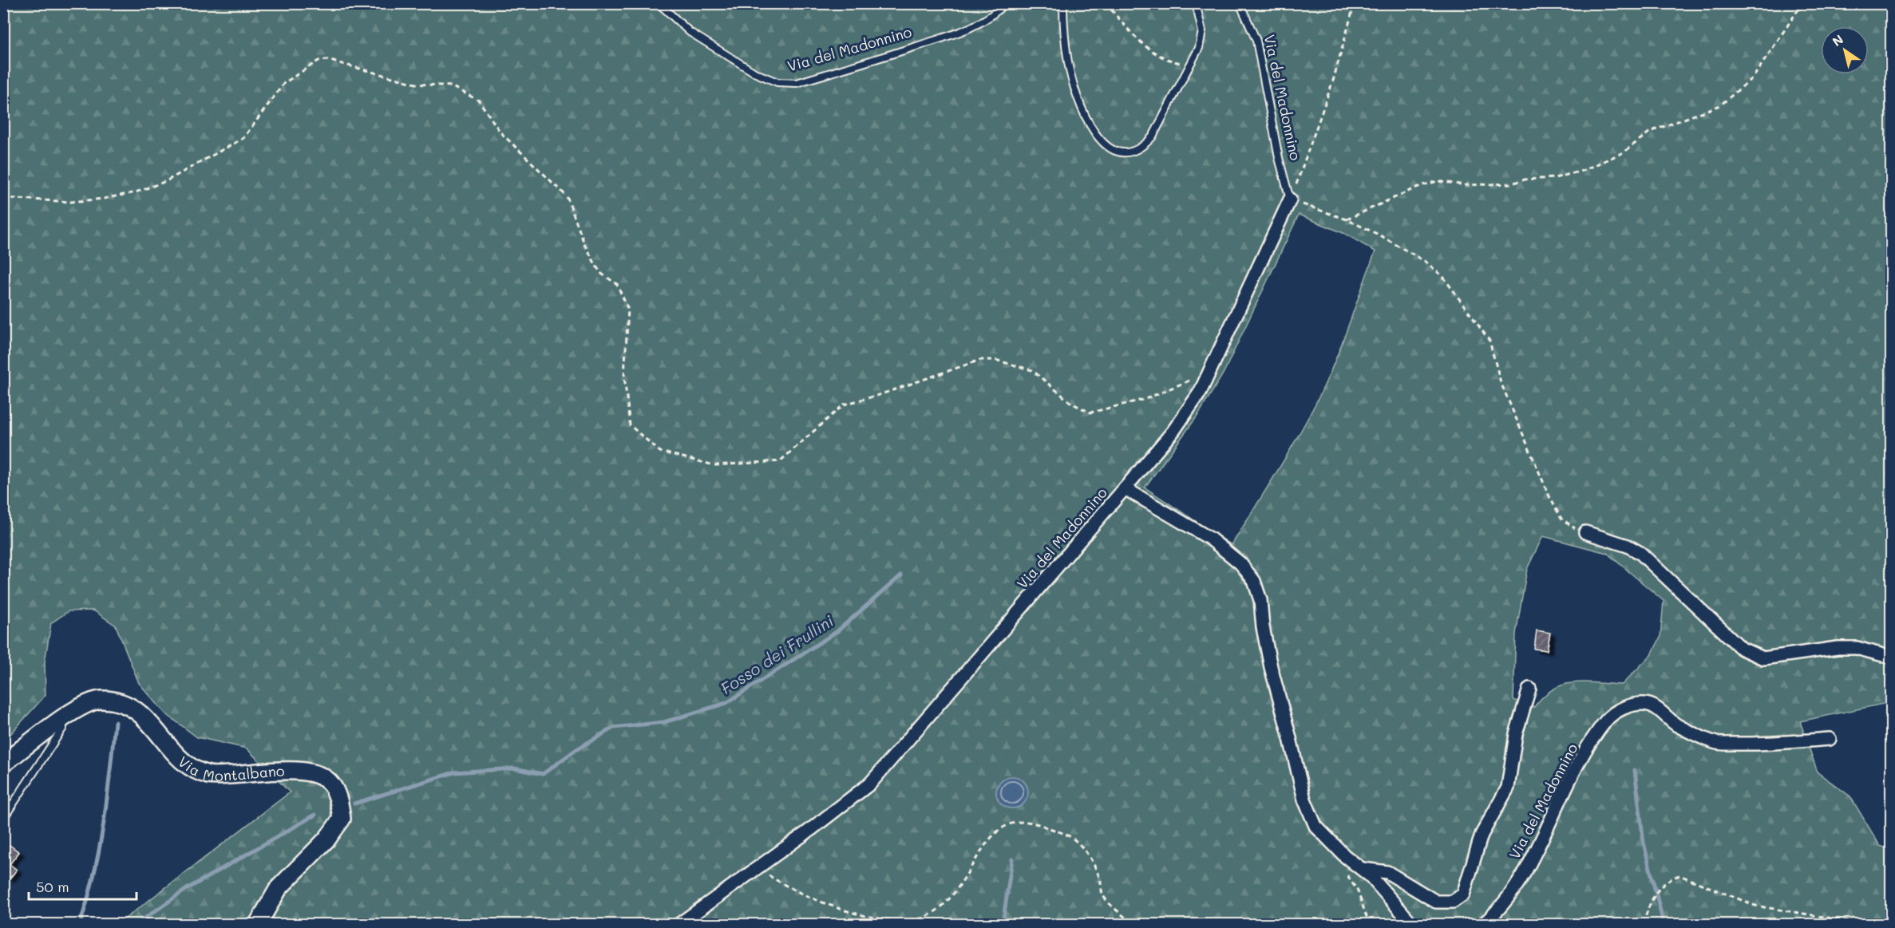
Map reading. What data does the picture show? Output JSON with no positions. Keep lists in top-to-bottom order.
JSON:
{
  "streets": {
    "main road": ["Via Montalbano"],
    "street": ["Via del Madonnino"]
  },
  "water": ["Fosso dei Frullini"],
  "scale_bar": "50 m",
  "north": "top left"
}
